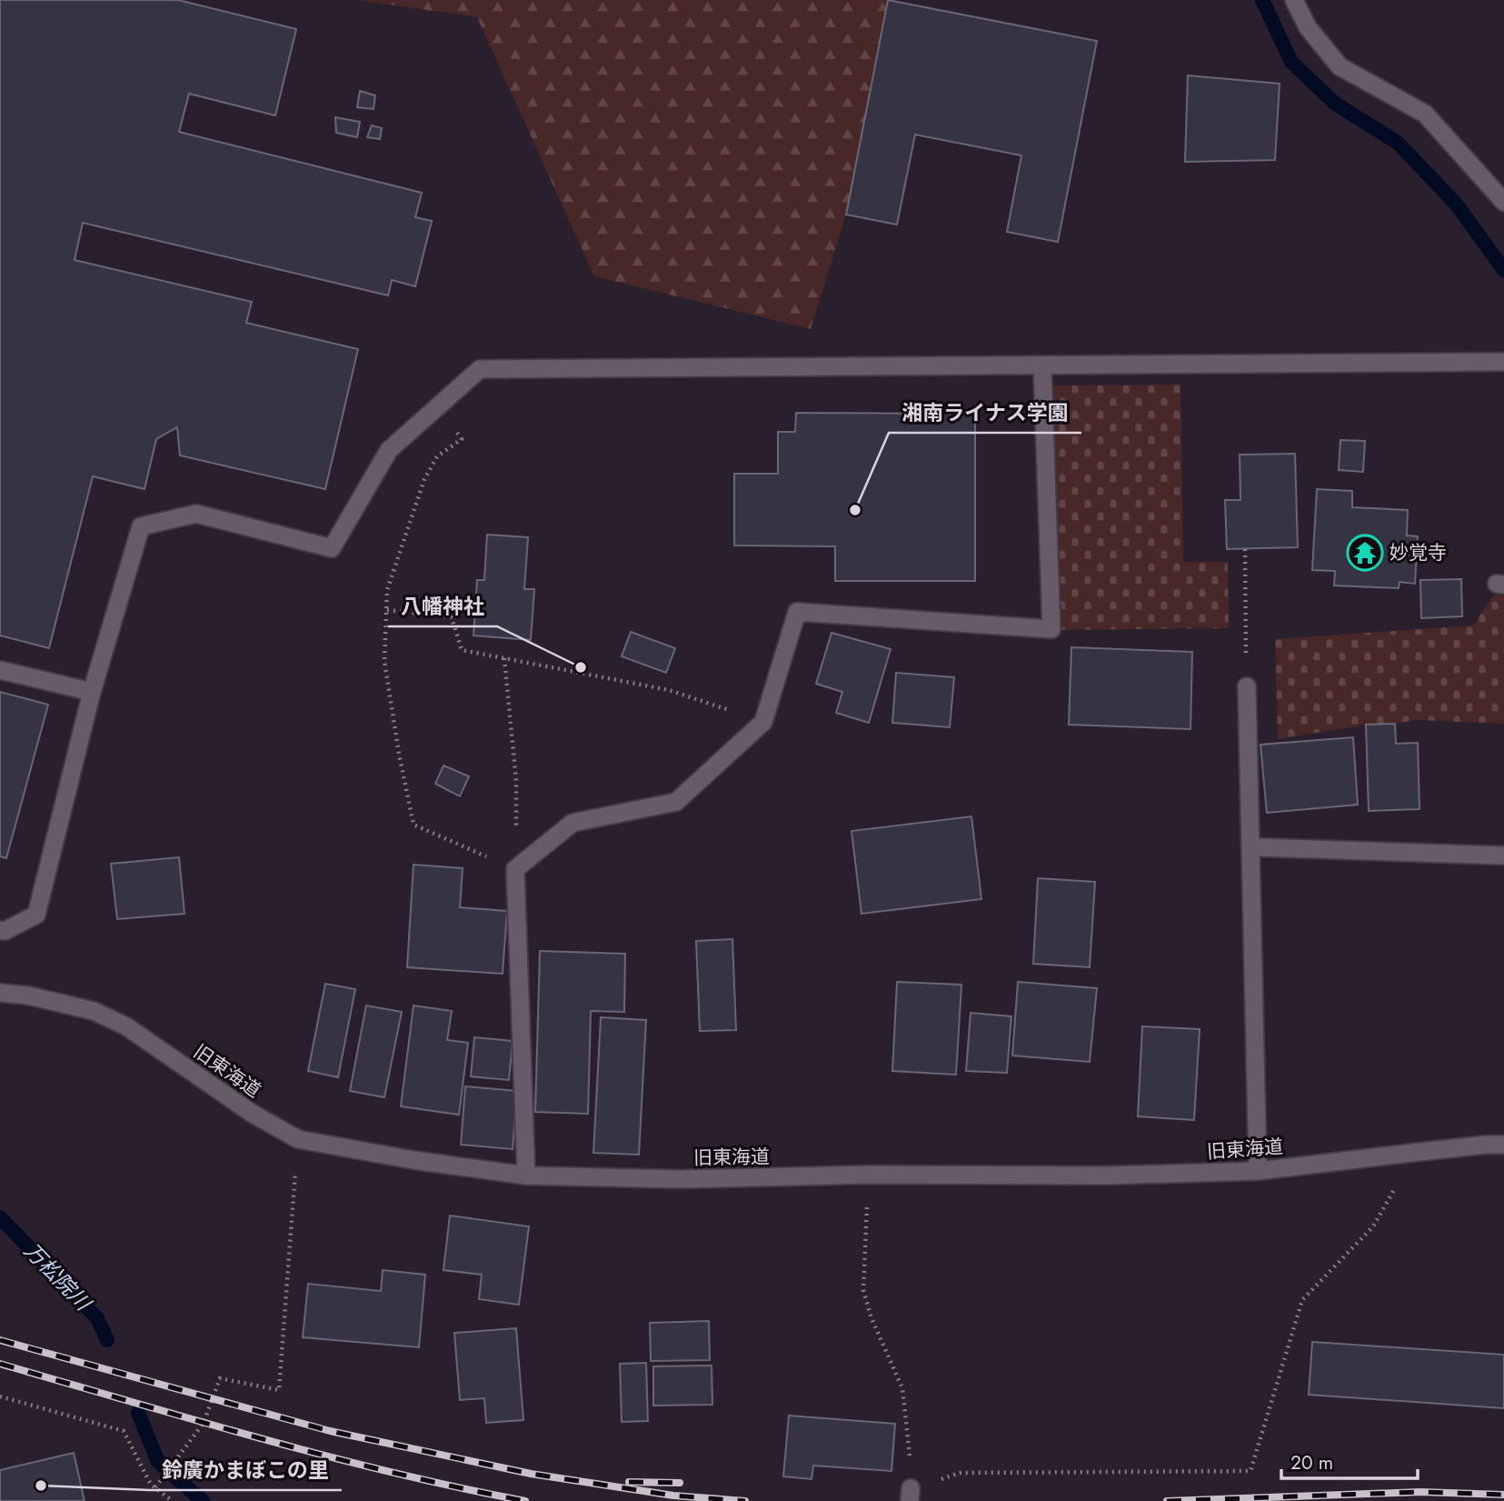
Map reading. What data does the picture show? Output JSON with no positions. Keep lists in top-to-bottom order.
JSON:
{
  "streets": {
    "street": ["旧東海道"]
  },
  "water": ["万松院川"],
  "places": {
    "other": ["湘南ライナス学園", "八幡神社", "鈴廣かまぼこの里"],
    "temple": ["妙覚寺"]
  },
  "scale_bar": "20 m"
}
